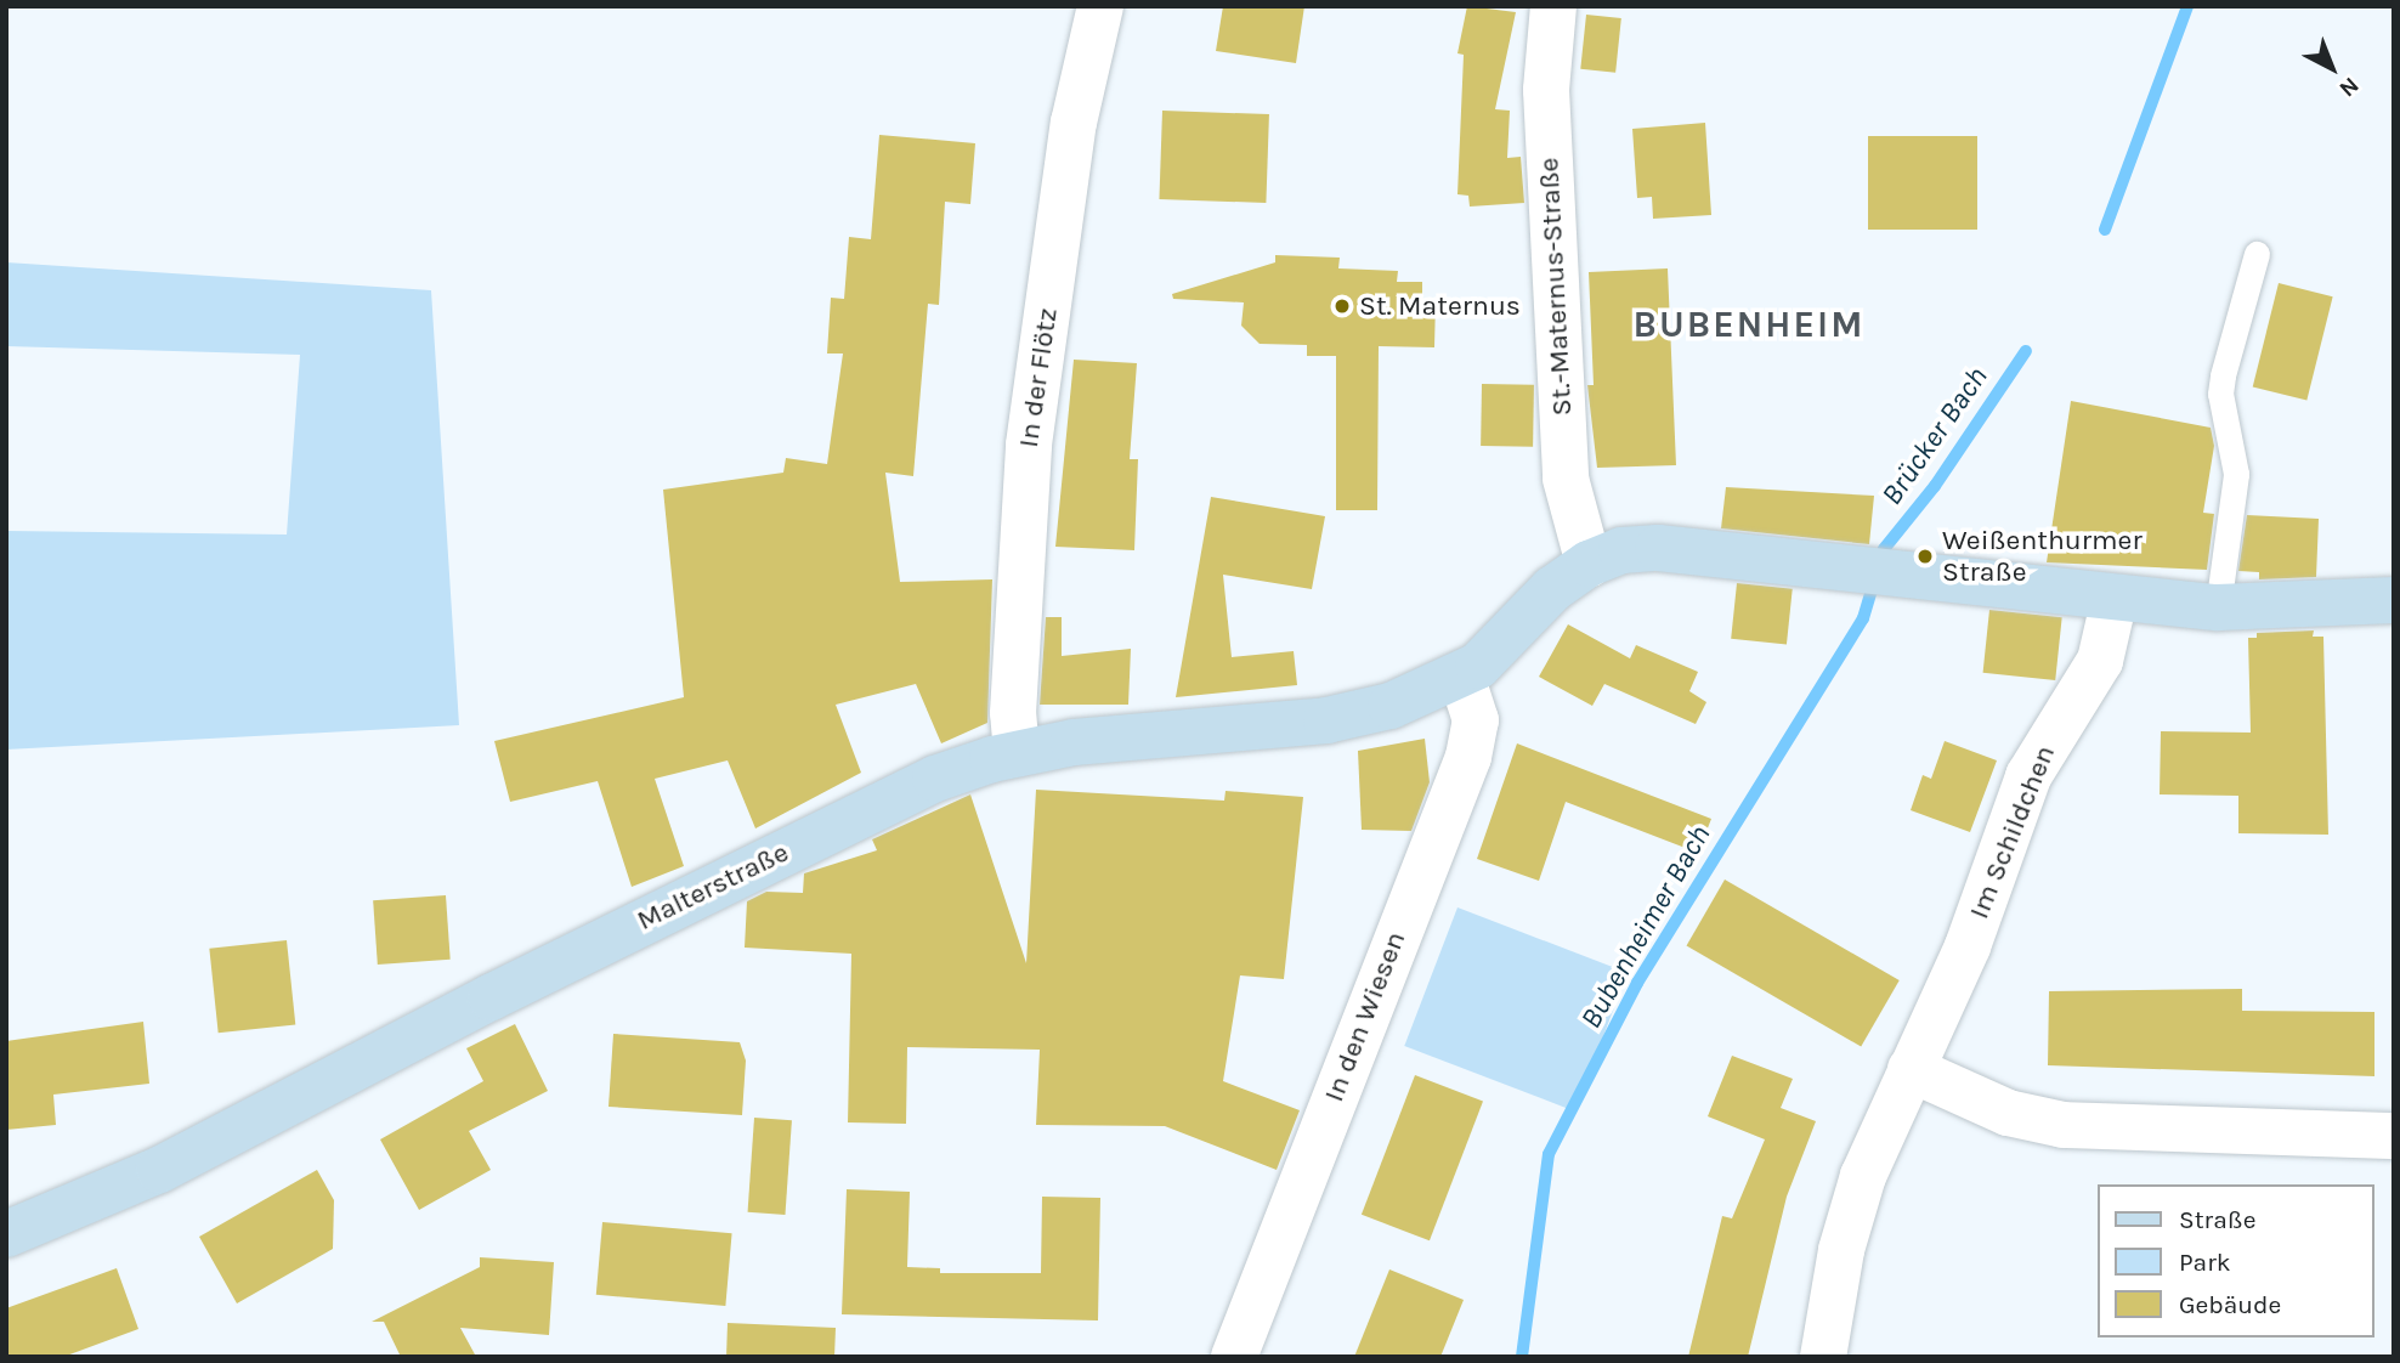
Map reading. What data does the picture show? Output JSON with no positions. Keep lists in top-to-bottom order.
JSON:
{
  "streets": {
    "main road": ["Malterstraße"],
    "street": [
      "St.-Maternus-Straße",
      "In der Flötz",
      "Im Schildchen",
      "In den Wiesen"
    ]
  },
  "crossings": [
    ["In der Flötz", "Malterstraße"],
    ["Malterstraße", "In den Wiesen"]
  ],
  "districts": ["BUBENHEIM"],
  "water": ["Brücker Bach", "Bubenheimer Bach"],
  "places": ["St. Maternus", "Weißenthurmer Straße"],
  "legend": ["Straße", "Park", "Gebäude"],
  "north": "bottom right"
}
